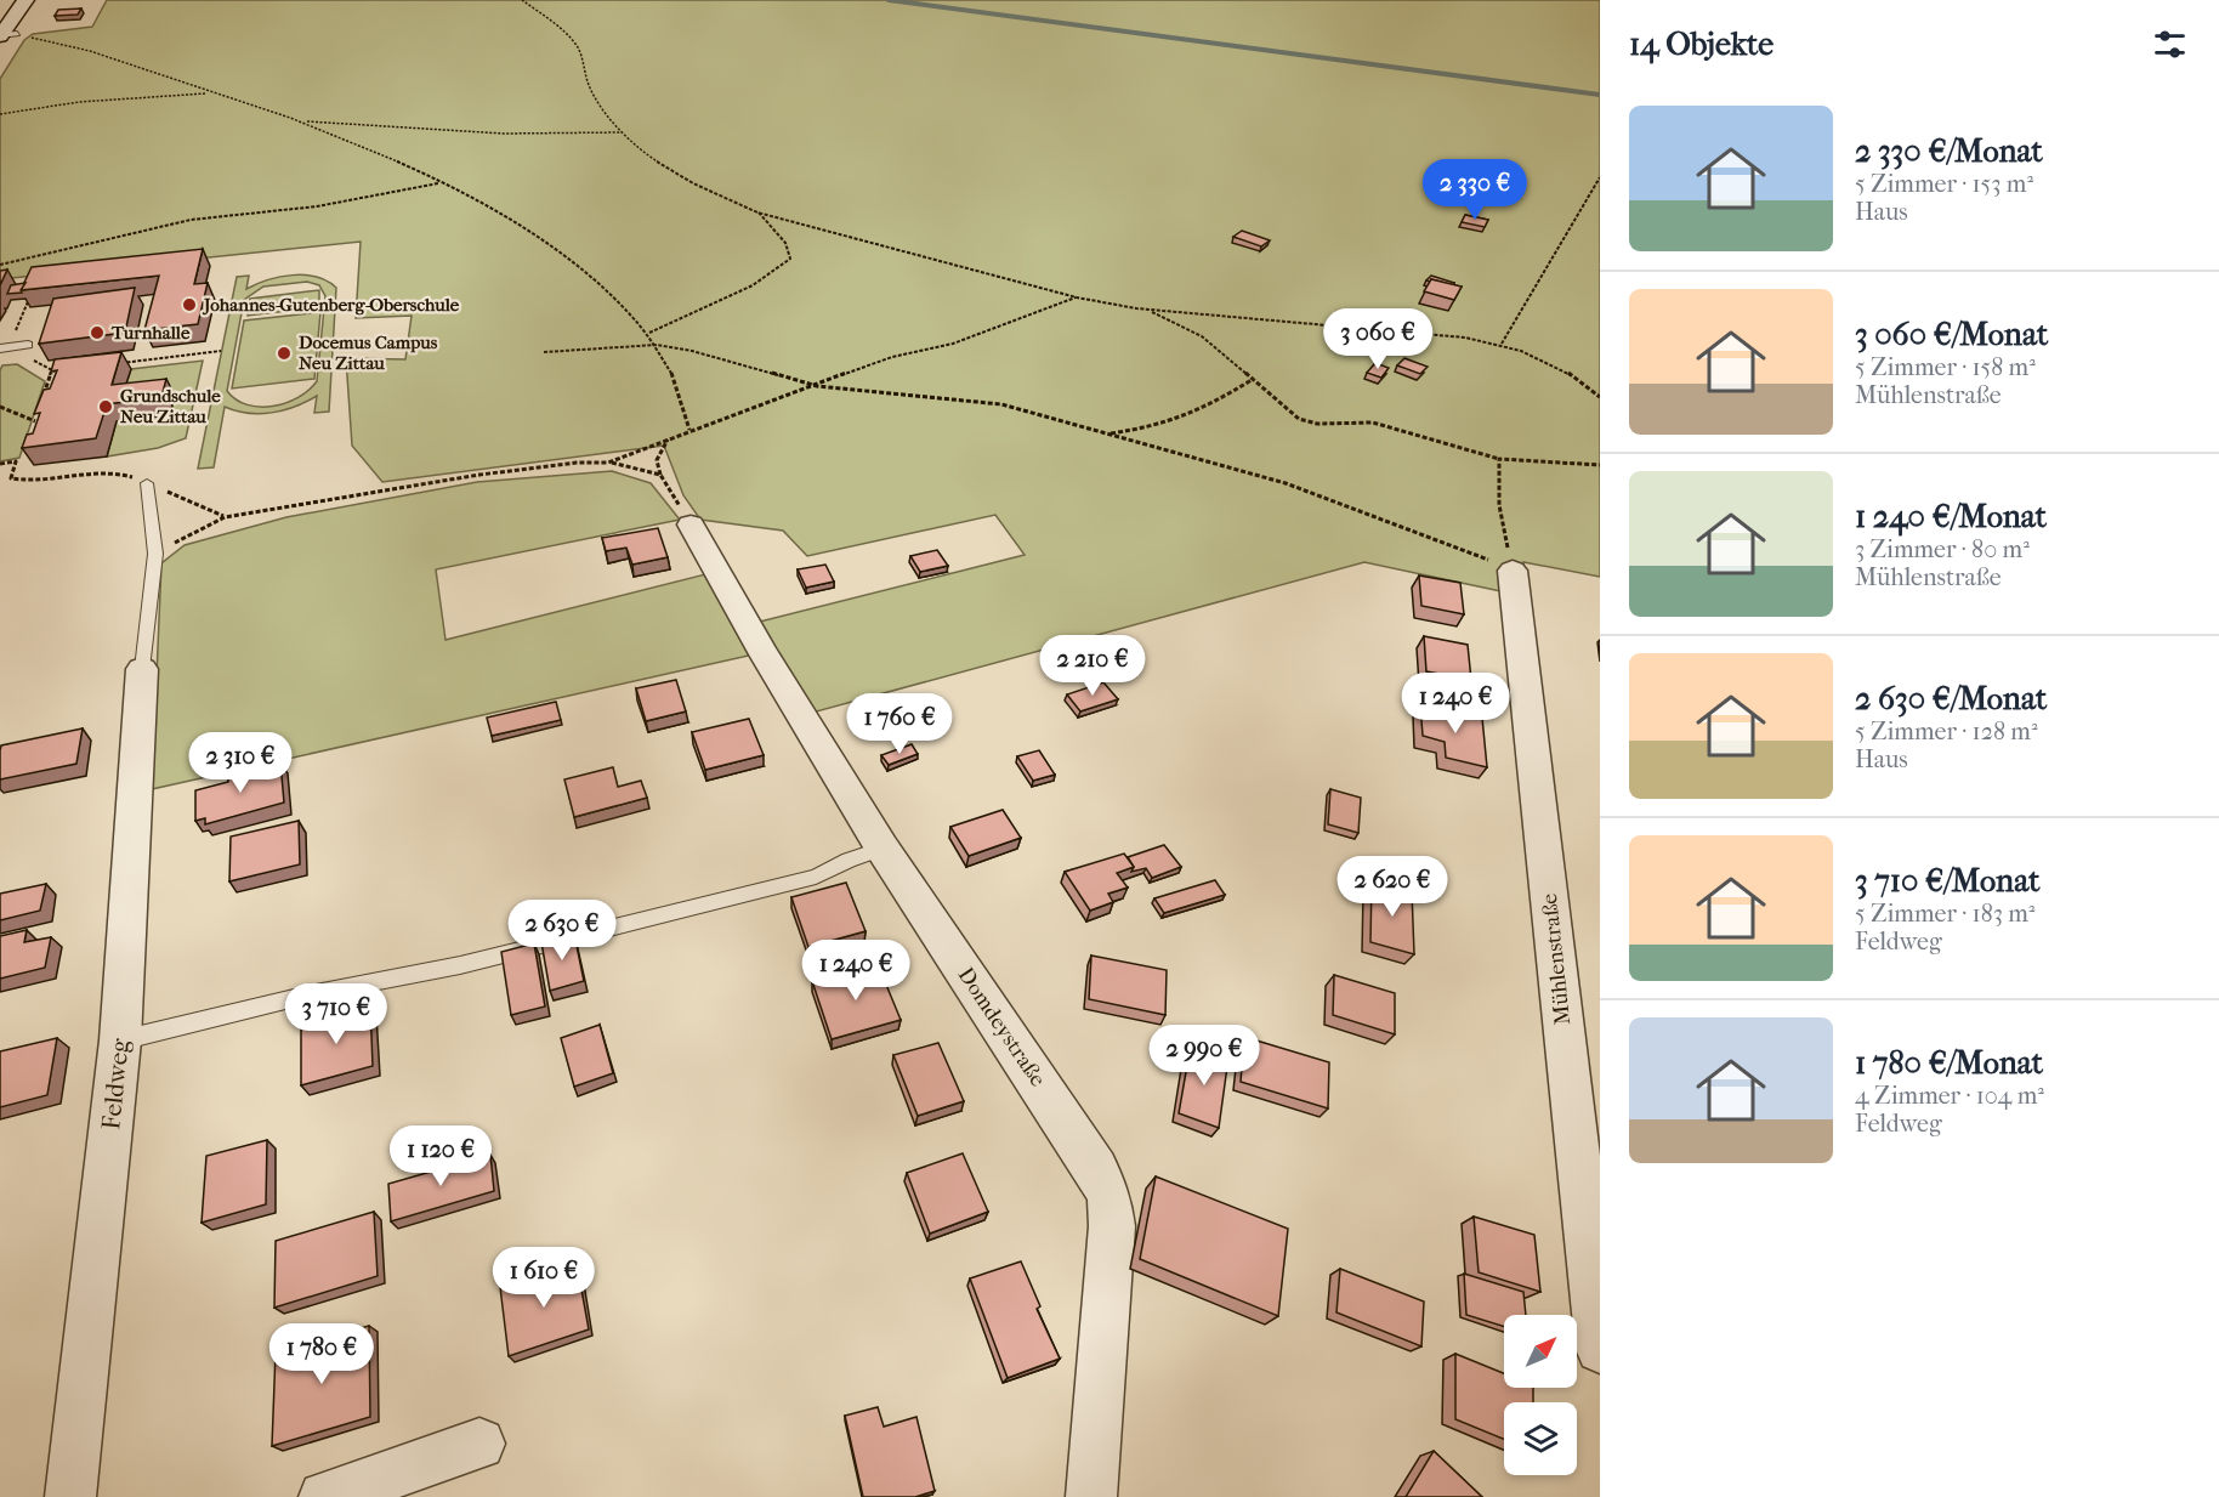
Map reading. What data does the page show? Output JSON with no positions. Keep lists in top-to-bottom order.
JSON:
{
  "streets": {
    "street": ["Mühlenstraße", "Domdeystraße", "Feldweg"]
  },
  "places": [
    "Johannes-Gutenberg-Oberschule",
    "Turnhalle",
    "Docemus Campus Neu Zittau",
    "Grundschule Neu Zittau"
  ],
  "north": "top right",
  "page": {
    "heading": "14 Objekte",
    "list": [
      {
        "name": "2 330 €/Monat",
        "note": "5 Zimmer · 153 m² · Haus"
      },
      {
        "name": "3 060 €/Monat",
        "note": "5 Zimmer · 158 m² · Mühlenstraße"
      },
      {
        "name": "1 240 €/Monat",
        "note": "3 Zimmer · 80 m² · Mühlenstraße"
      },
      {
        "name": "2 630 €/Monat",
        "note": "5 Zimmer · 128 m² · Haus"
      },
      {
        "name": "3 710 €/Monat",
        "note": "5 Zimmer · 183 m² · Feldweg"
      },
      {
        "name": "1 780 €/Monat",
        "note": "4 Zimmer · 104 m² · Feldweg"
      }
    ],
    "price": [
      "2 330 €",
      "3 060 €",
      "2 210 €",
      "1 240 €",
      "1 760 €",
      "2 310 €",
      "2 620 €",
      "2 630 €",
      "1 240 €",
      "3 710 €",
      "2 990 €",
      "1 120 €",
      "1 610 €",
      "1 780 €"
    ]
  }
}
